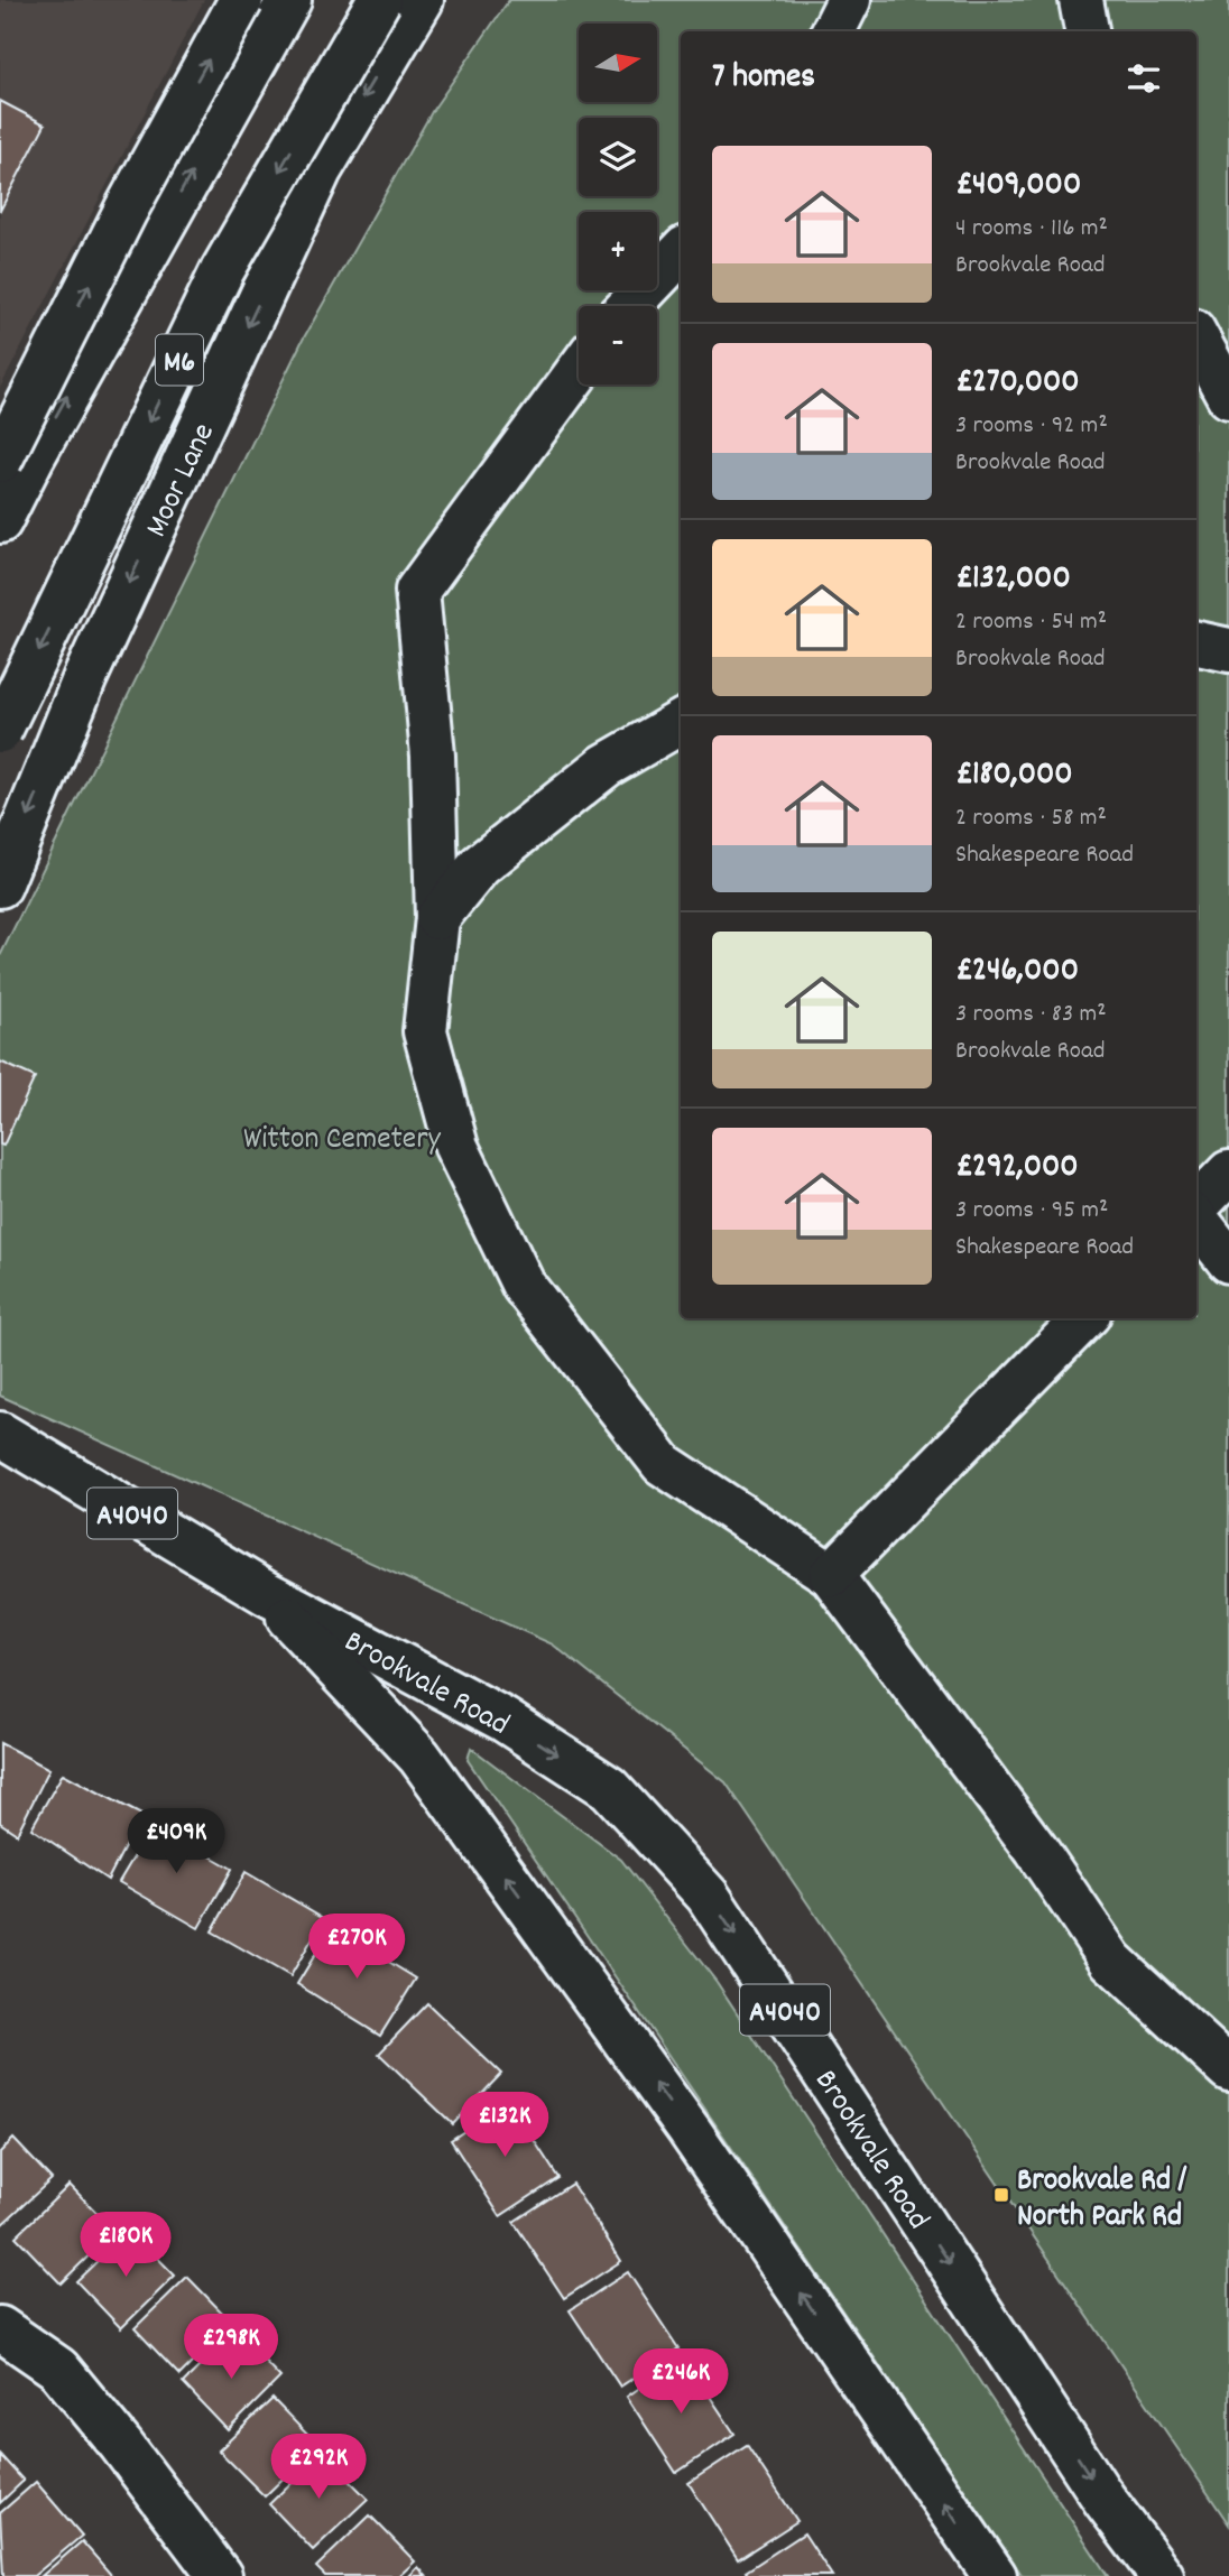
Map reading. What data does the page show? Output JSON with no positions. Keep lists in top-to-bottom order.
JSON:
{
  "streets": {
    "main road": [
      "M6",
      "Moor Lane",
      "A4040",
      "Brookvale Road"
    ]
  },
  "crossings": [
    ["M6", "Moor Lane"]
  ],
  "parks": ["Witton Cemetery"],
  "places": {
    "transit": ["Brookvale Rd / North Park Rd"]
  },
  "north": "right",
  "page": {
    "map_buttons": ["+", "−"],
    "heading": "7 homes",
    "list": [
      {
        "name": "£409,000",
        "note": "4 rooms · 116 m² · Brookvale Road"
      },
      {
        "name": "£270,000",
        "note": "3 rooms · 92 m² · Brookvale Road"
      },
      {
        "name": "£132,000",
        "note": "2 rooms · 54 m² · Brookvale Road"
      },
      {
        "name": "£180,000",
        "note": "2 rooms · 58 m² · Shakespeare Road"
      },
      {
        "name": "£246,000",
        "note": "3 rooms · 83 m² · Brookvale Road"
      },
      {
        "name": "£292,000",
        "note": "3 rooms · 95 m² · Shakespeare Road"
      }
    ],
    "price": [
      "£409K",
      "£270K",
      "£132K",
      "£180K",
      "£298K",
      "£246K",
      "£292K"
    ]
  }
}
